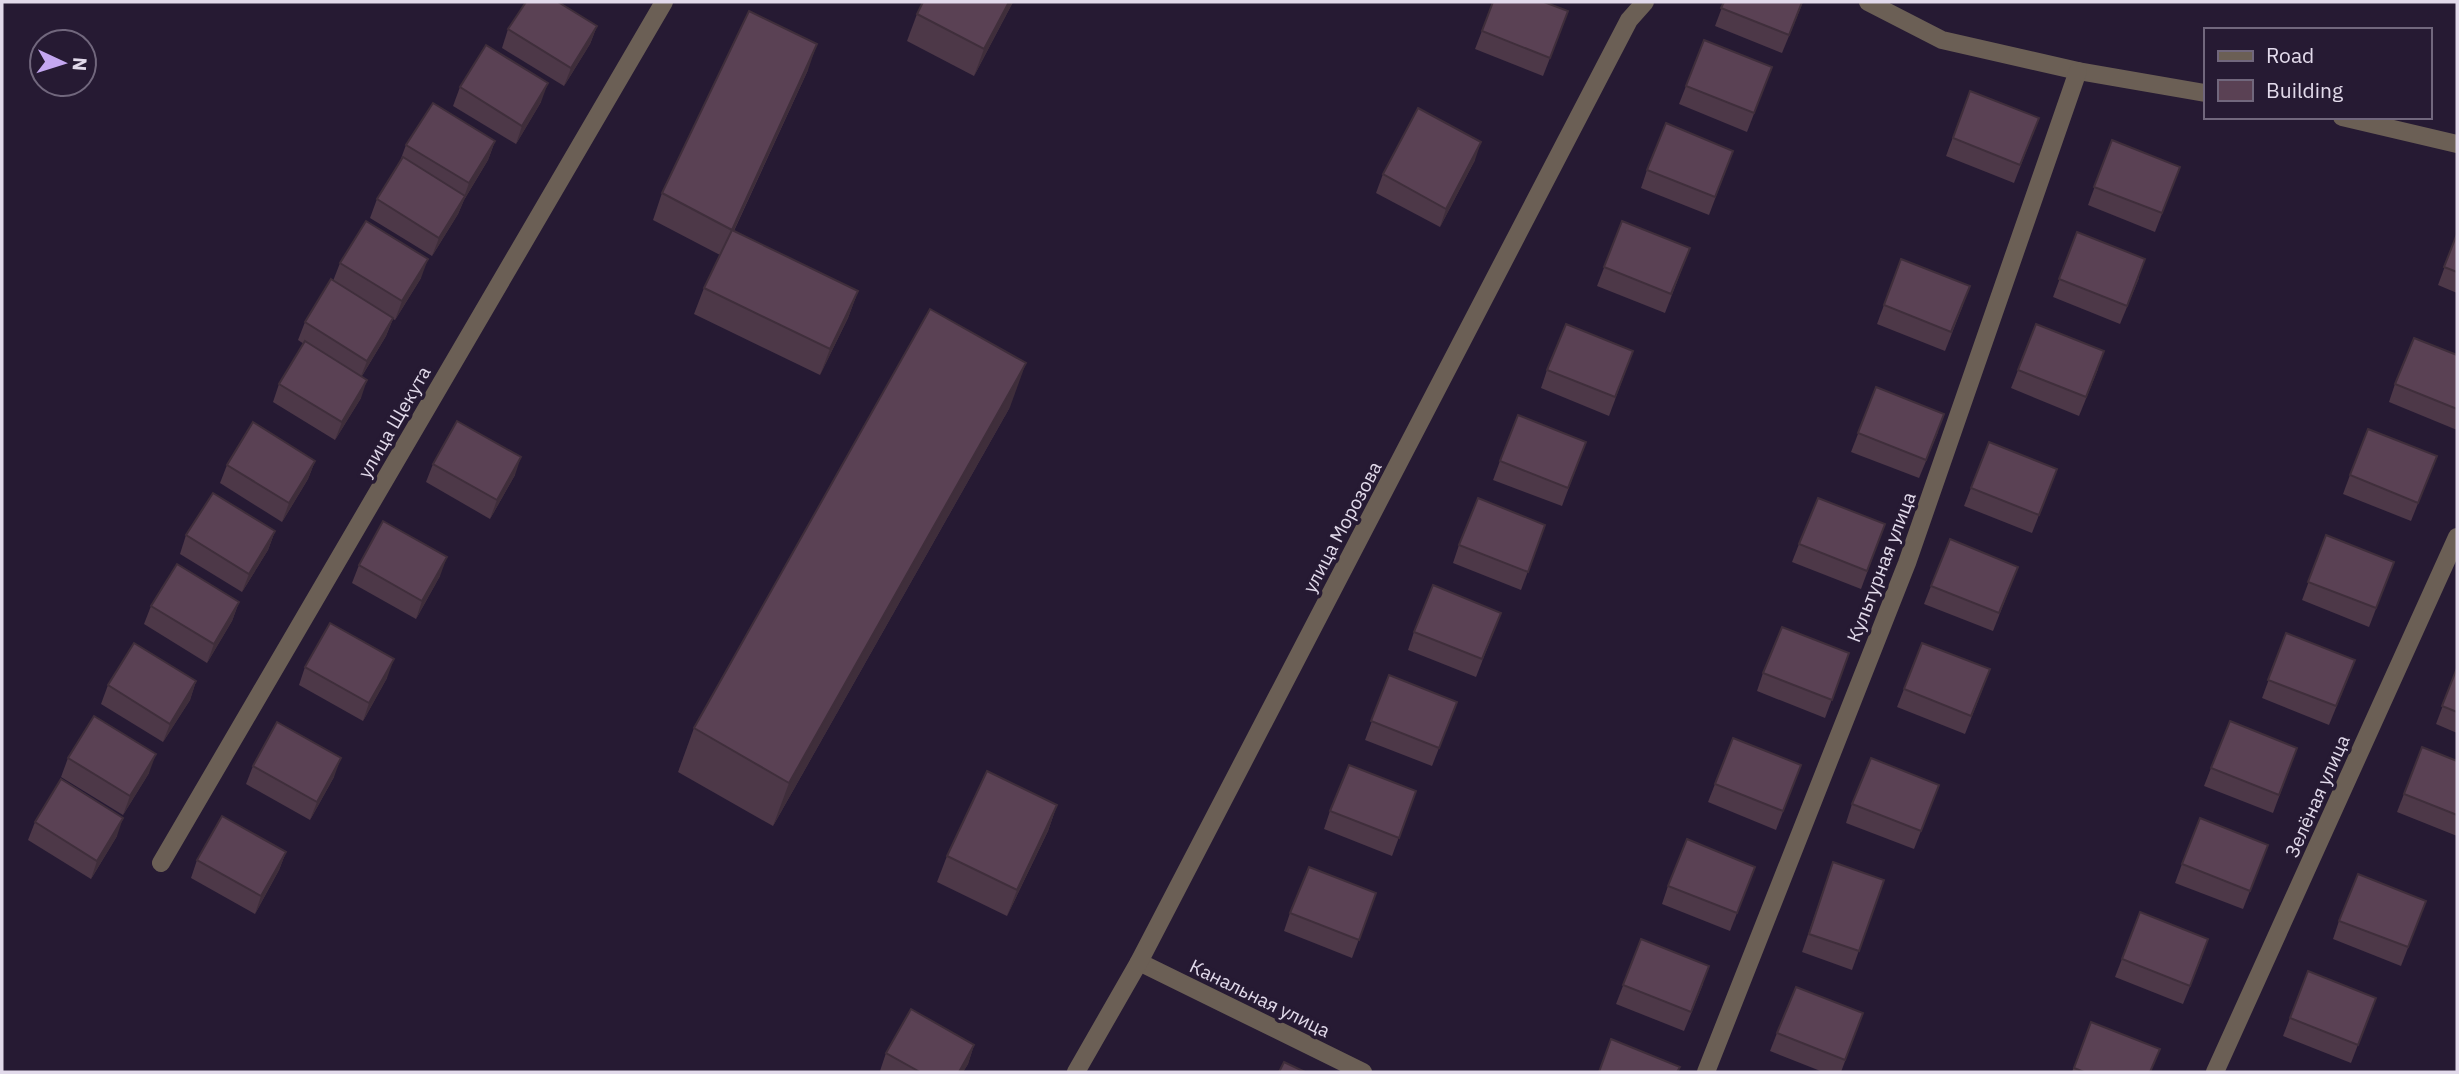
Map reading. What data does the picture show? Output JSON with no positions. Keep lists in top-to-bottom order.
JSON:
{
  "streets": {
    "street": [
      "улица Щекута",
      "улица Морозова",
      "Культурная улица",
      "Зелёная улица",
      "Канальная улица"
    ]
  },
  "crossings": [
    ["улица Морозова", "Канальная улица"]
  ],
  "legend": ["Road", "Building"],
  "north": "right"
}
